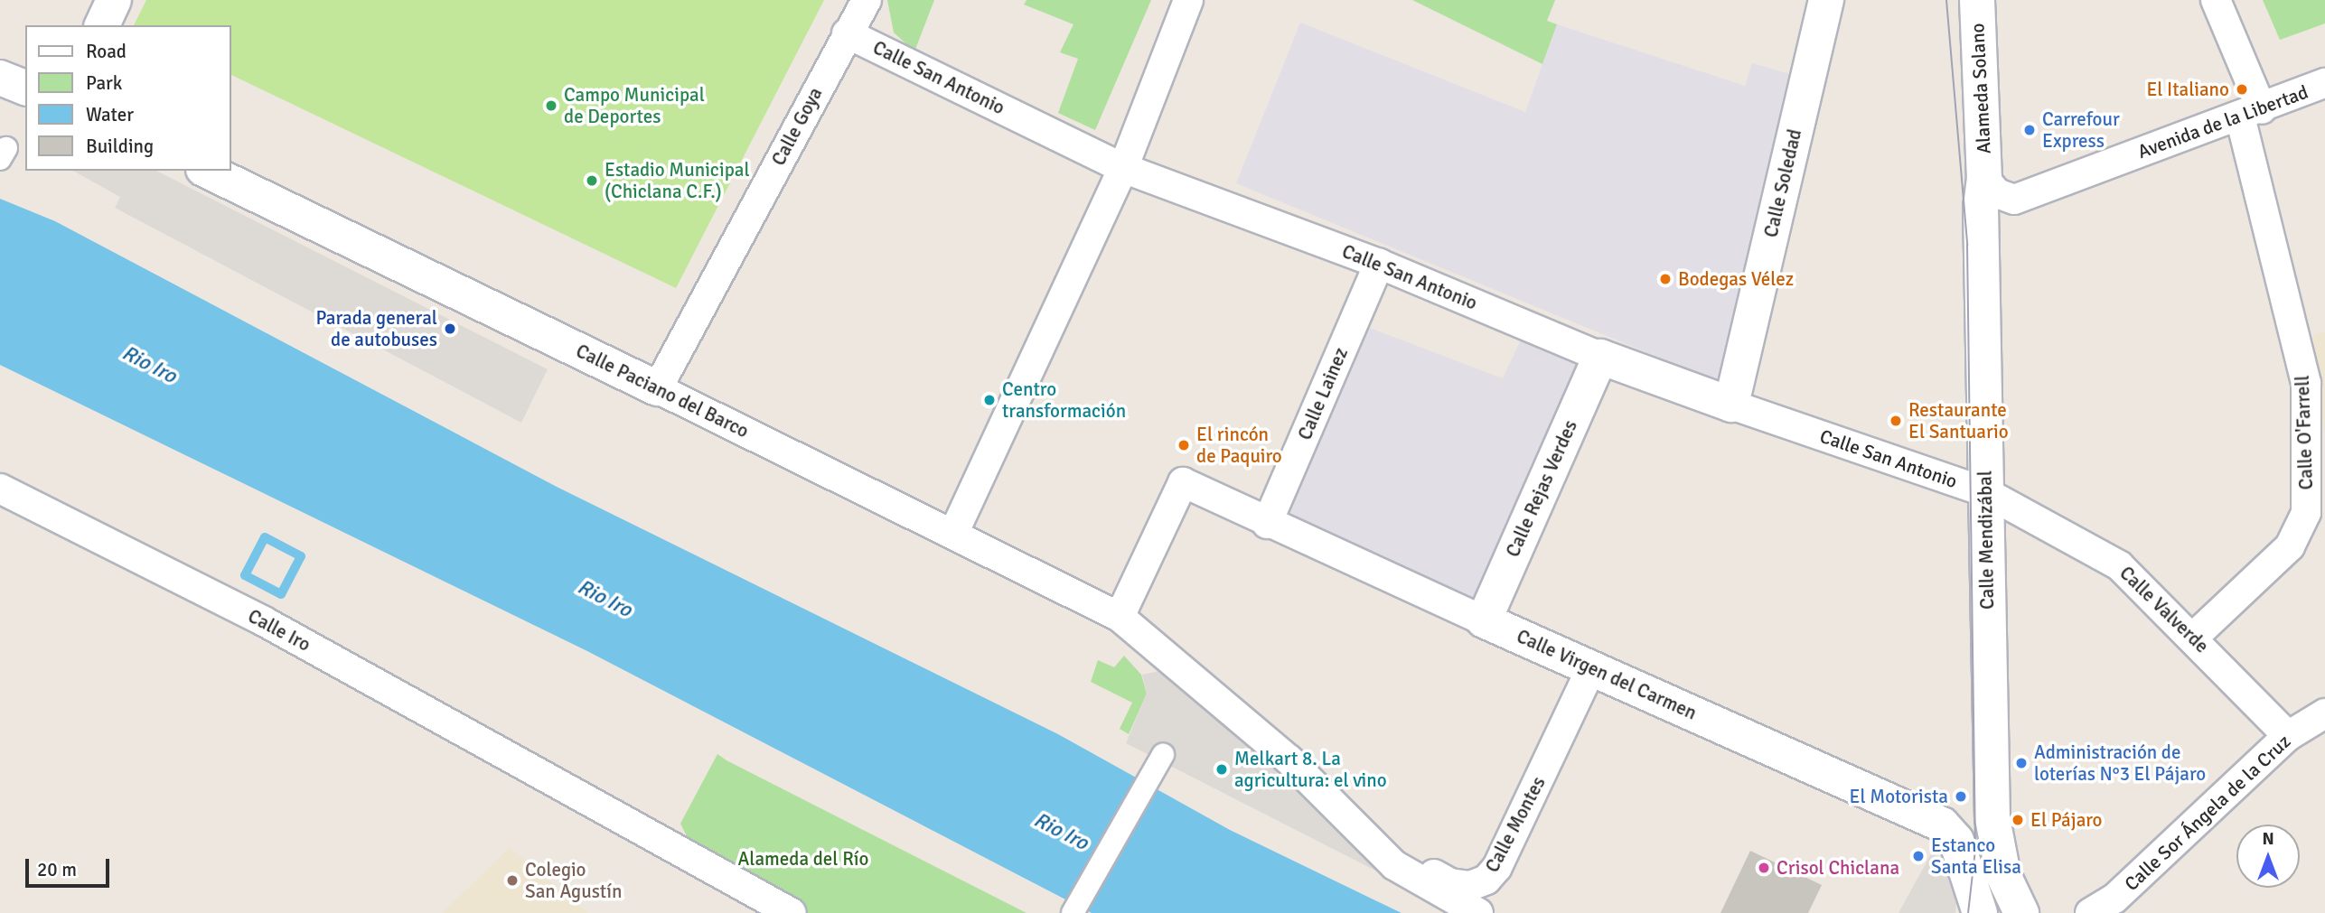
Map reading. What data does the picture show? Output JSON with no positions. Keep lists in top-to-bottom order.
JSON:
{
  "streets": {
    "street": [
      "Calle San Antonio",
      "Alameda Solano",
      "Avenida de la Libertad",
      "Calle Goya",
      "Calle Soledad",
      "Calle Paciano del Barco",
      "Calle Lainez",
      "Calle O'Farrell",
      "Calle Rejas Verdes",
      "Calle Mendizábal",
      "Calle Valverde",
      "Calle Iro",
      "Calle Virgen del Carmen",
      "Calle Sor Ángela de la Cruz",
      "Calle Montes"
    ]
  },
  "crossings": [
    ["Calle San Antonio", "Calle Goya"],
    ["Calle San Antonio", "Calle Soledad"],
    ["Calle San Antonio", "Calle Lainez"],
    ["Calle San Antonio", "Calle Rejas Verdes"],
    ["Calle San Antonio", "Calle Mendizábal"],
    ["Calle San Antonio", "Calle Valverde"],
    ["Alameda Solano", "Avenida de la Libertad"],
    ["Alameda Solano", "Calle Mendizábal"],
    ["Avenida de la Libertad", "Calle O'Farrell"],
    ["Avenida de la Libertad", "Calle Mendizábal"],
    ["Calle Goya", "Calle Paciano del Barco"],
    ["Calle Paciano del Barco", "Calle Virgen del Carmen"],
    ["Calle Paciano del Barco", "Calle Montes"],
    ["Calle Lainez", "Calle Virgen del Carmen"],
    ["Calle O'Farrell", "Calle Valverde"],
    ["Calle Rejas Verdes", "Calle Virgen del Carmen"],
    ["Calle Mendizábal", "Calle Valverde"],
    ["Calle Valverde", "Calle Sor Ángela de la Cruz"],
    ["Calle Virgen del Carmen", "Calle Montes"]
  ],
  "water": ["Rio Iro"],
  "parks": ["Alameda del Río"],
  "places": [
    "El Italiano",
    "Campo Municipal de Deportes",
    "Carrefour Express",
    "Estadio Municipal (Chiclana C.F.)",
    "Bodegas Vélez",
    "Parada general de autobuses",
    "Centro transformación",
    "Restaurante El Santuario",
    "El rincón de Paquiro",
    "Administración de loterías N°3 El Pájaro",
    "Melkart 8. La agricultura: el vino",
    "El Motorista",
    "El Pájaro",
    "Estanco Santa Elisa",
    "Crisol Chiclana",
    "Colegio San Agustín"
  ],
  "legend": [
    "Road",
    "Park",
    "Water",
    "Building"
  ],
  "scale_bar": "20 m",
  "north": "top"
}
